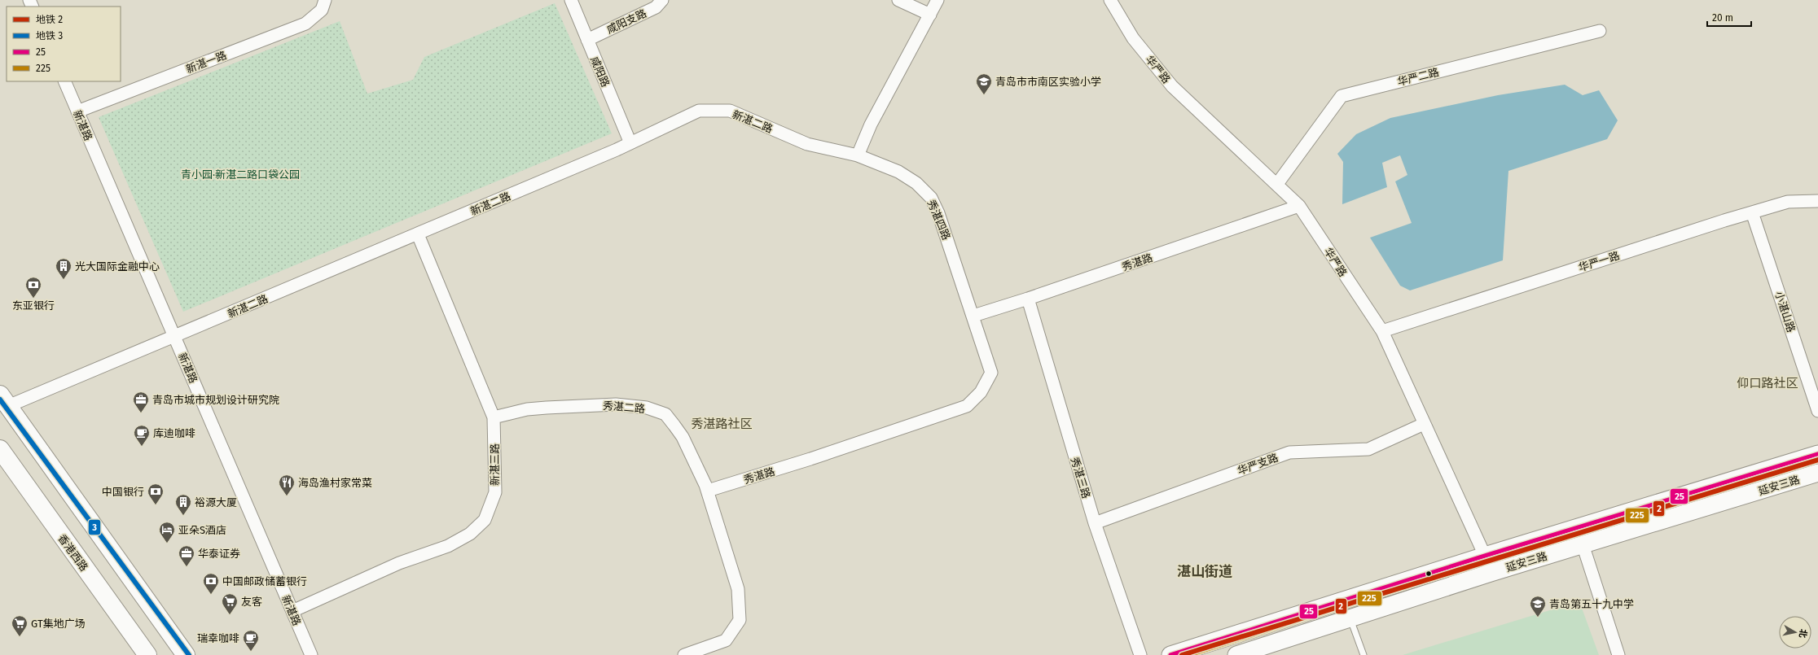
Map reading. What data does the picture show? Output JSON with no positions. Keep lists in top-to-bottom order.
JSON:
{
  "streets": {
    "main road": ["延安三路", "香港西路"],
    "street": [
      "咸阳支路",
      "新湛一路",
      "华严路",
      "咸阳路",
      "华严二路",
      "新湛二路",
      "新湛路",
      "秀湛四路",
      "华严一路",
      "秀湛路",
      "小湛山路",
      "秀湛二路",
      "华严支路",
      "新湛三路",
      "秀湛三路"
    ]
  },
  "crossings": [
    ["咸阳支路", "咸阳路"],
    ["新湛一路", "新湛路"],
    ["华严路", "华严二路"],
    ["华严路", "华严一路"],
    ["华严路", "秀湛路"],
    ["华严路", "华严支路"],
    ["华严路", "延安三路"],
    ["咸阳路", "新湛二路"],
    ["新湛二路", "新湛路"],
    ["新湛二路", "秀湛四路"],
    ["新湛二路", "新湛三路"],
    ["新湛路", "新湛三路"],
    ["秀湛四路", "秀湛路"],
    ["华严一路", "小湛山路"],
    ["秀湛路", "秀湛二路"],
    ["秀湛路", "秀湛三路"],
    ["秀湛二路", "新湛三路"],
    ["华严支路", "秀湛三路"]
  ],
  "districts": ["仰口路社区", "秀湛路社区", "湛山街道"],
  "parks": ["青小园·新湛二路口袋公园"],
  "places": {
    "school or university": ["青岛市市南区实验小学", "青岛第五十九中学"],
    "building": ["光大国际金融中心", "裕源大厦"],
    "bank": ["东亚银行", "中国银行", "中国邮政储蓄银行"],
    "office": ["青岛市城市规划设计研究院", "华泰证券"],
    "cafe": ["库迪咖啡", "瑞幸咖啡"],
    "restaurant": ["海岛渔村家常菜"],
    "hotel": ["亚朵S酒店"],
    "supermarket": ["友客", "GT集地广场"]
  },
  "lines": [
    "metro line 3",
    "transit line 25",
    "metro line 2",
    "transit line 225"
  ],
  "legend": [
    "地铁 2",
    "地铁 3",
    "25",
    "225"
  ],
  "scale_bar": "20 m",
  "north": "right"
}
